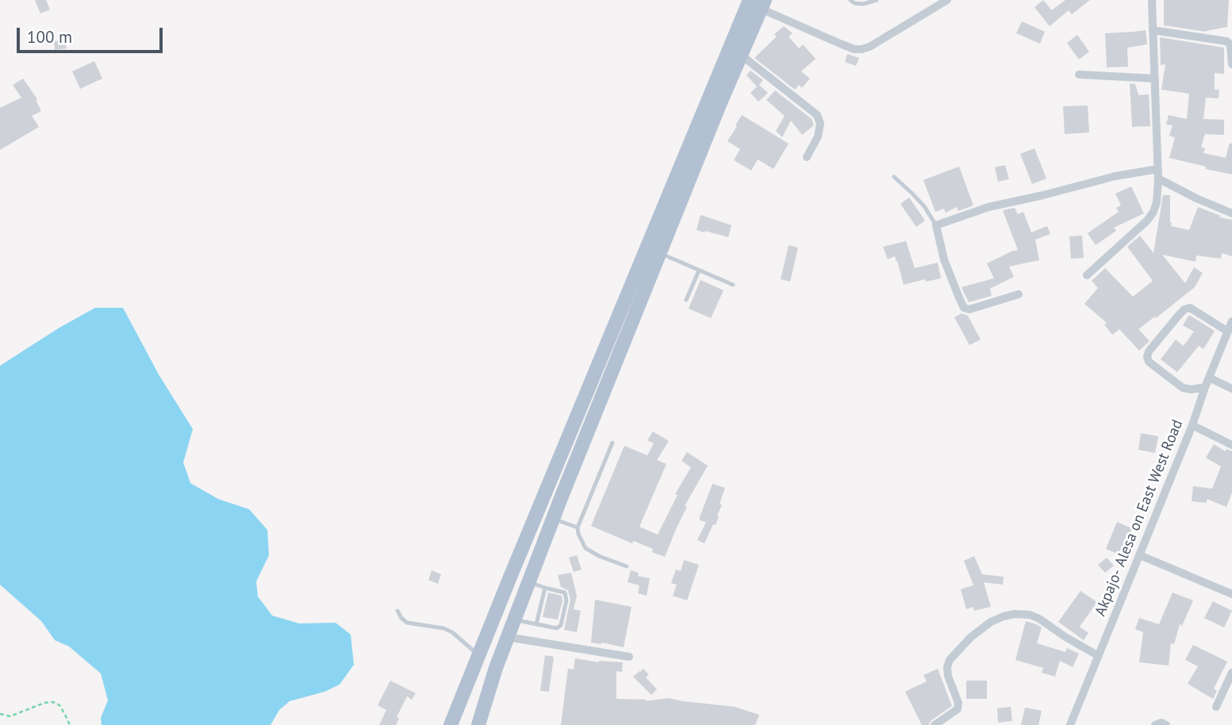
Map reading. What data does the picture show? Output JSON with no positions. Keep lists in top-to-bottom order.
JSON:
{
  "streets": {
    "street": ["Akpajo- Alesa on East West Road"]
  },
  "scale_bar": "100 m"
}
